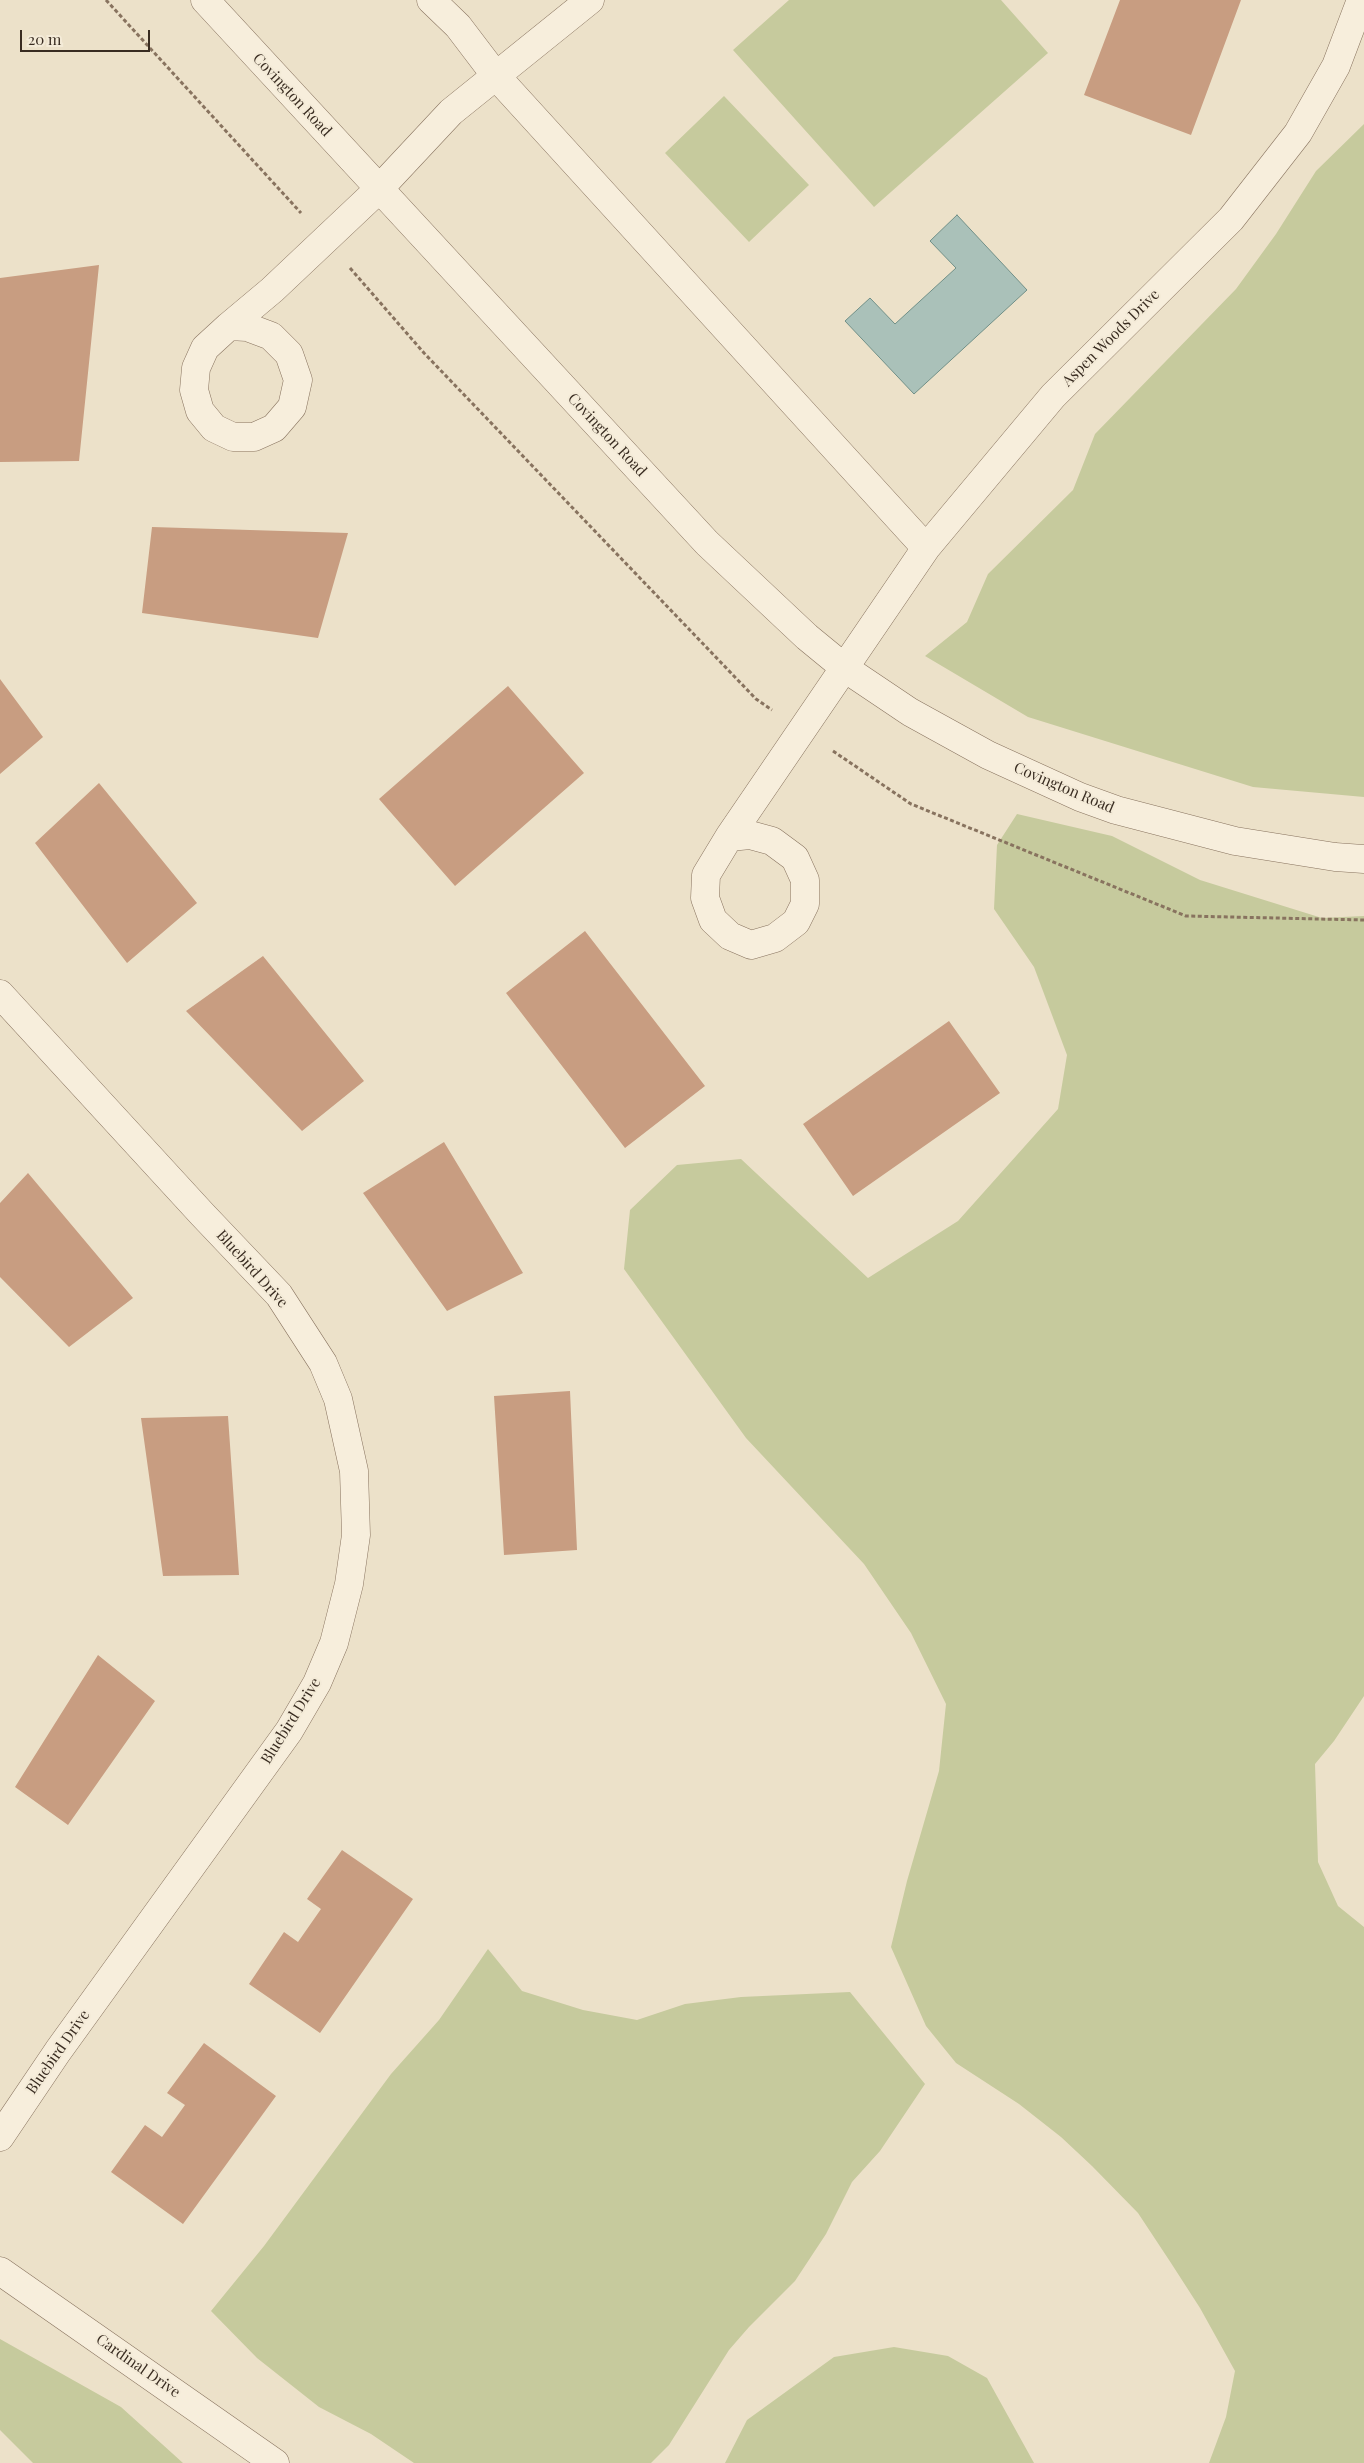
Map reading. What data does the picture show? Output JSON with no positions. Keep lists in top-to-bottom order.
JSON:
{
  "streets": {
    "street": [
      "Covington Road",
      "Aspen Woods Drive",
      "Bluebird Drive",
      "Cardinal Drive"
    ]
  },
  "crossings": [
    ["Covington Road", "Aspen Woods Drive"]
  ],
  "scale_bar": "20 m"
}
